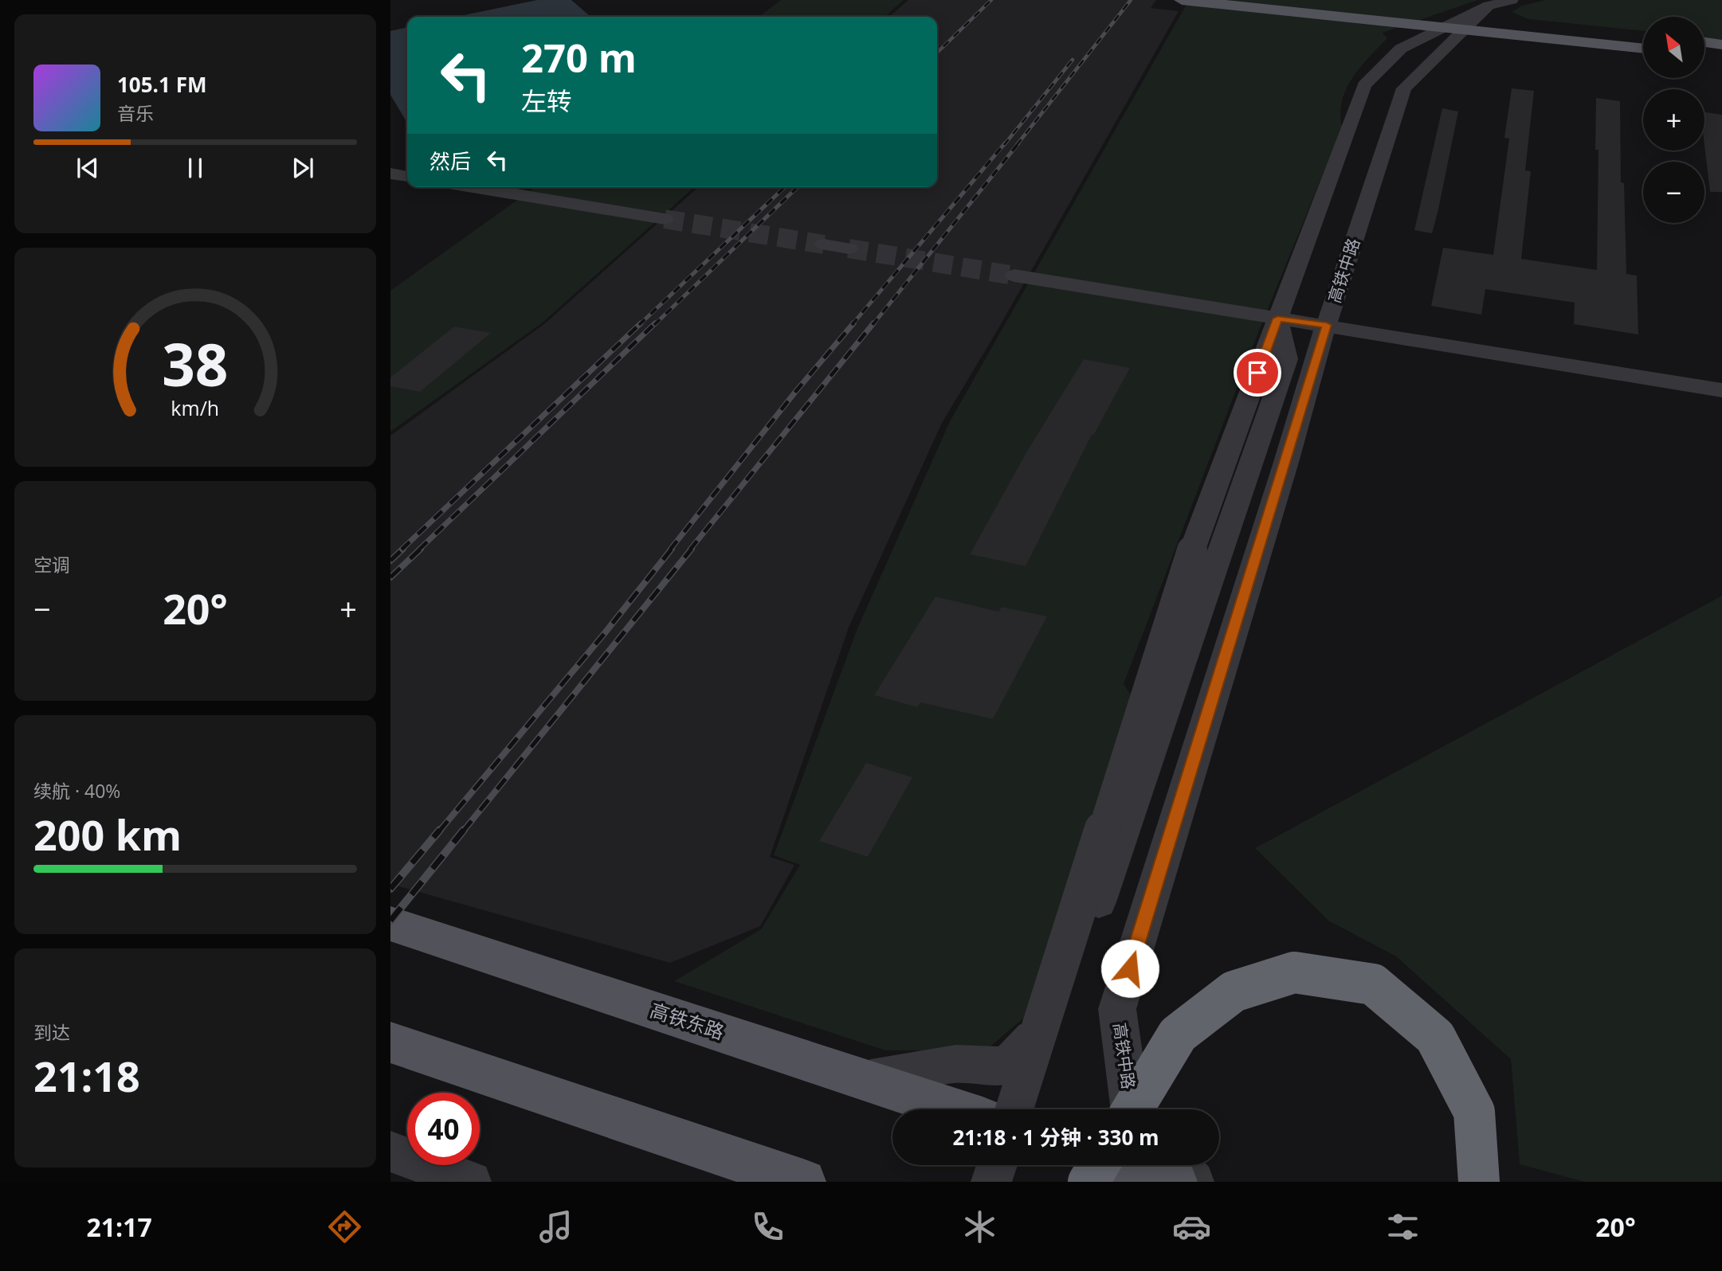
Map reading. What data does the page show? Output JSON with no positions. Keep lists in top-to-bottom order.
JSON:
{
  "streets": {
    "highway": ["高铁中路"],
    "main road": ["高铁东路"]
  },
  "north": "top left",
  "page": {
    "map_buttons": ["+", "−"],
    "turn": ["270 m", "左转"],
    "song": ["105.1 FM", "音乐"],
    "then": "然后",
    "tile": [
      "空调",
      ["续航 · 40%", "200 km"],
      ["到达", "21:18"]
    ],
    "heat": ["−", "20°", "+"],
    "limit": "40",
    "trip": "21:18 · 1 分钟 · 330 m",
    "tabs": ["21:17", "20°"],
    "gauge": ["38", "km/h"]
  }
}
